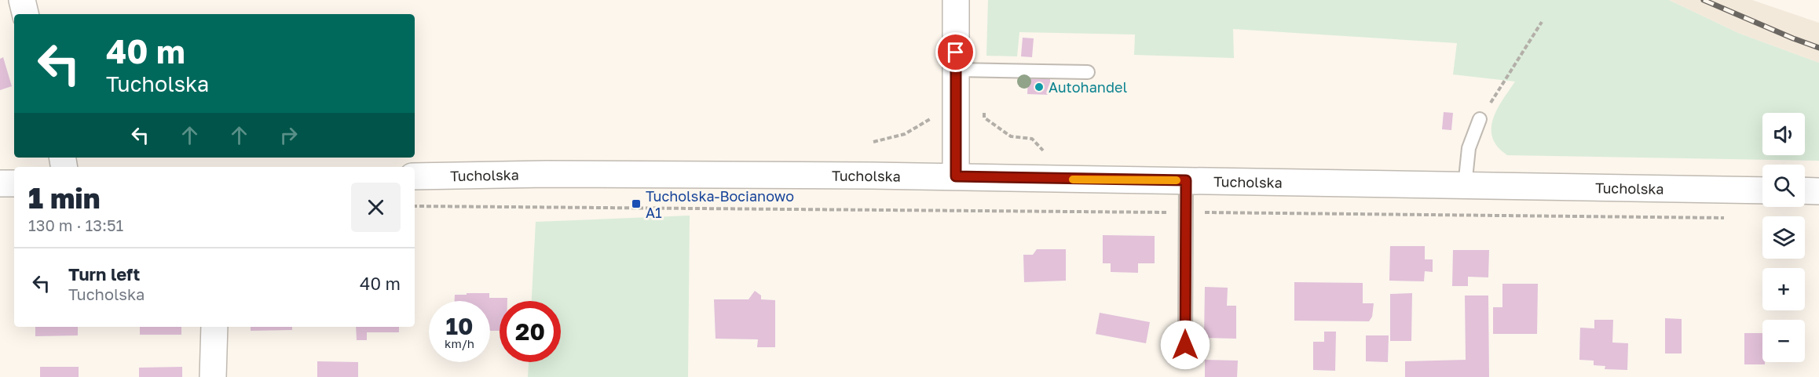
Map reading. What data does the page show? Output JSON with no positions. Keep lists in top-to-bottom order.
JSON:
{
  "streets": {
    "main road": ["Tucholska"]
  },
  "places": {
    "other": ["Autohandel"],
    "transit": ["Tucholska-Bocianowo A1"]
  },
  "page": {
    "turn": ["40 m", "Tucholska"],
    "map_buttons": ["+", "−"],
    "heading": ["1 min", "130 m · 13:51"],
    "list": [
      {
        "name": "Turn left",
        "note": "Tucholska",
        "value": "40 m"
      }
    ],
    "speed": "10 km/h",
    "limit": "20"
  }
}
